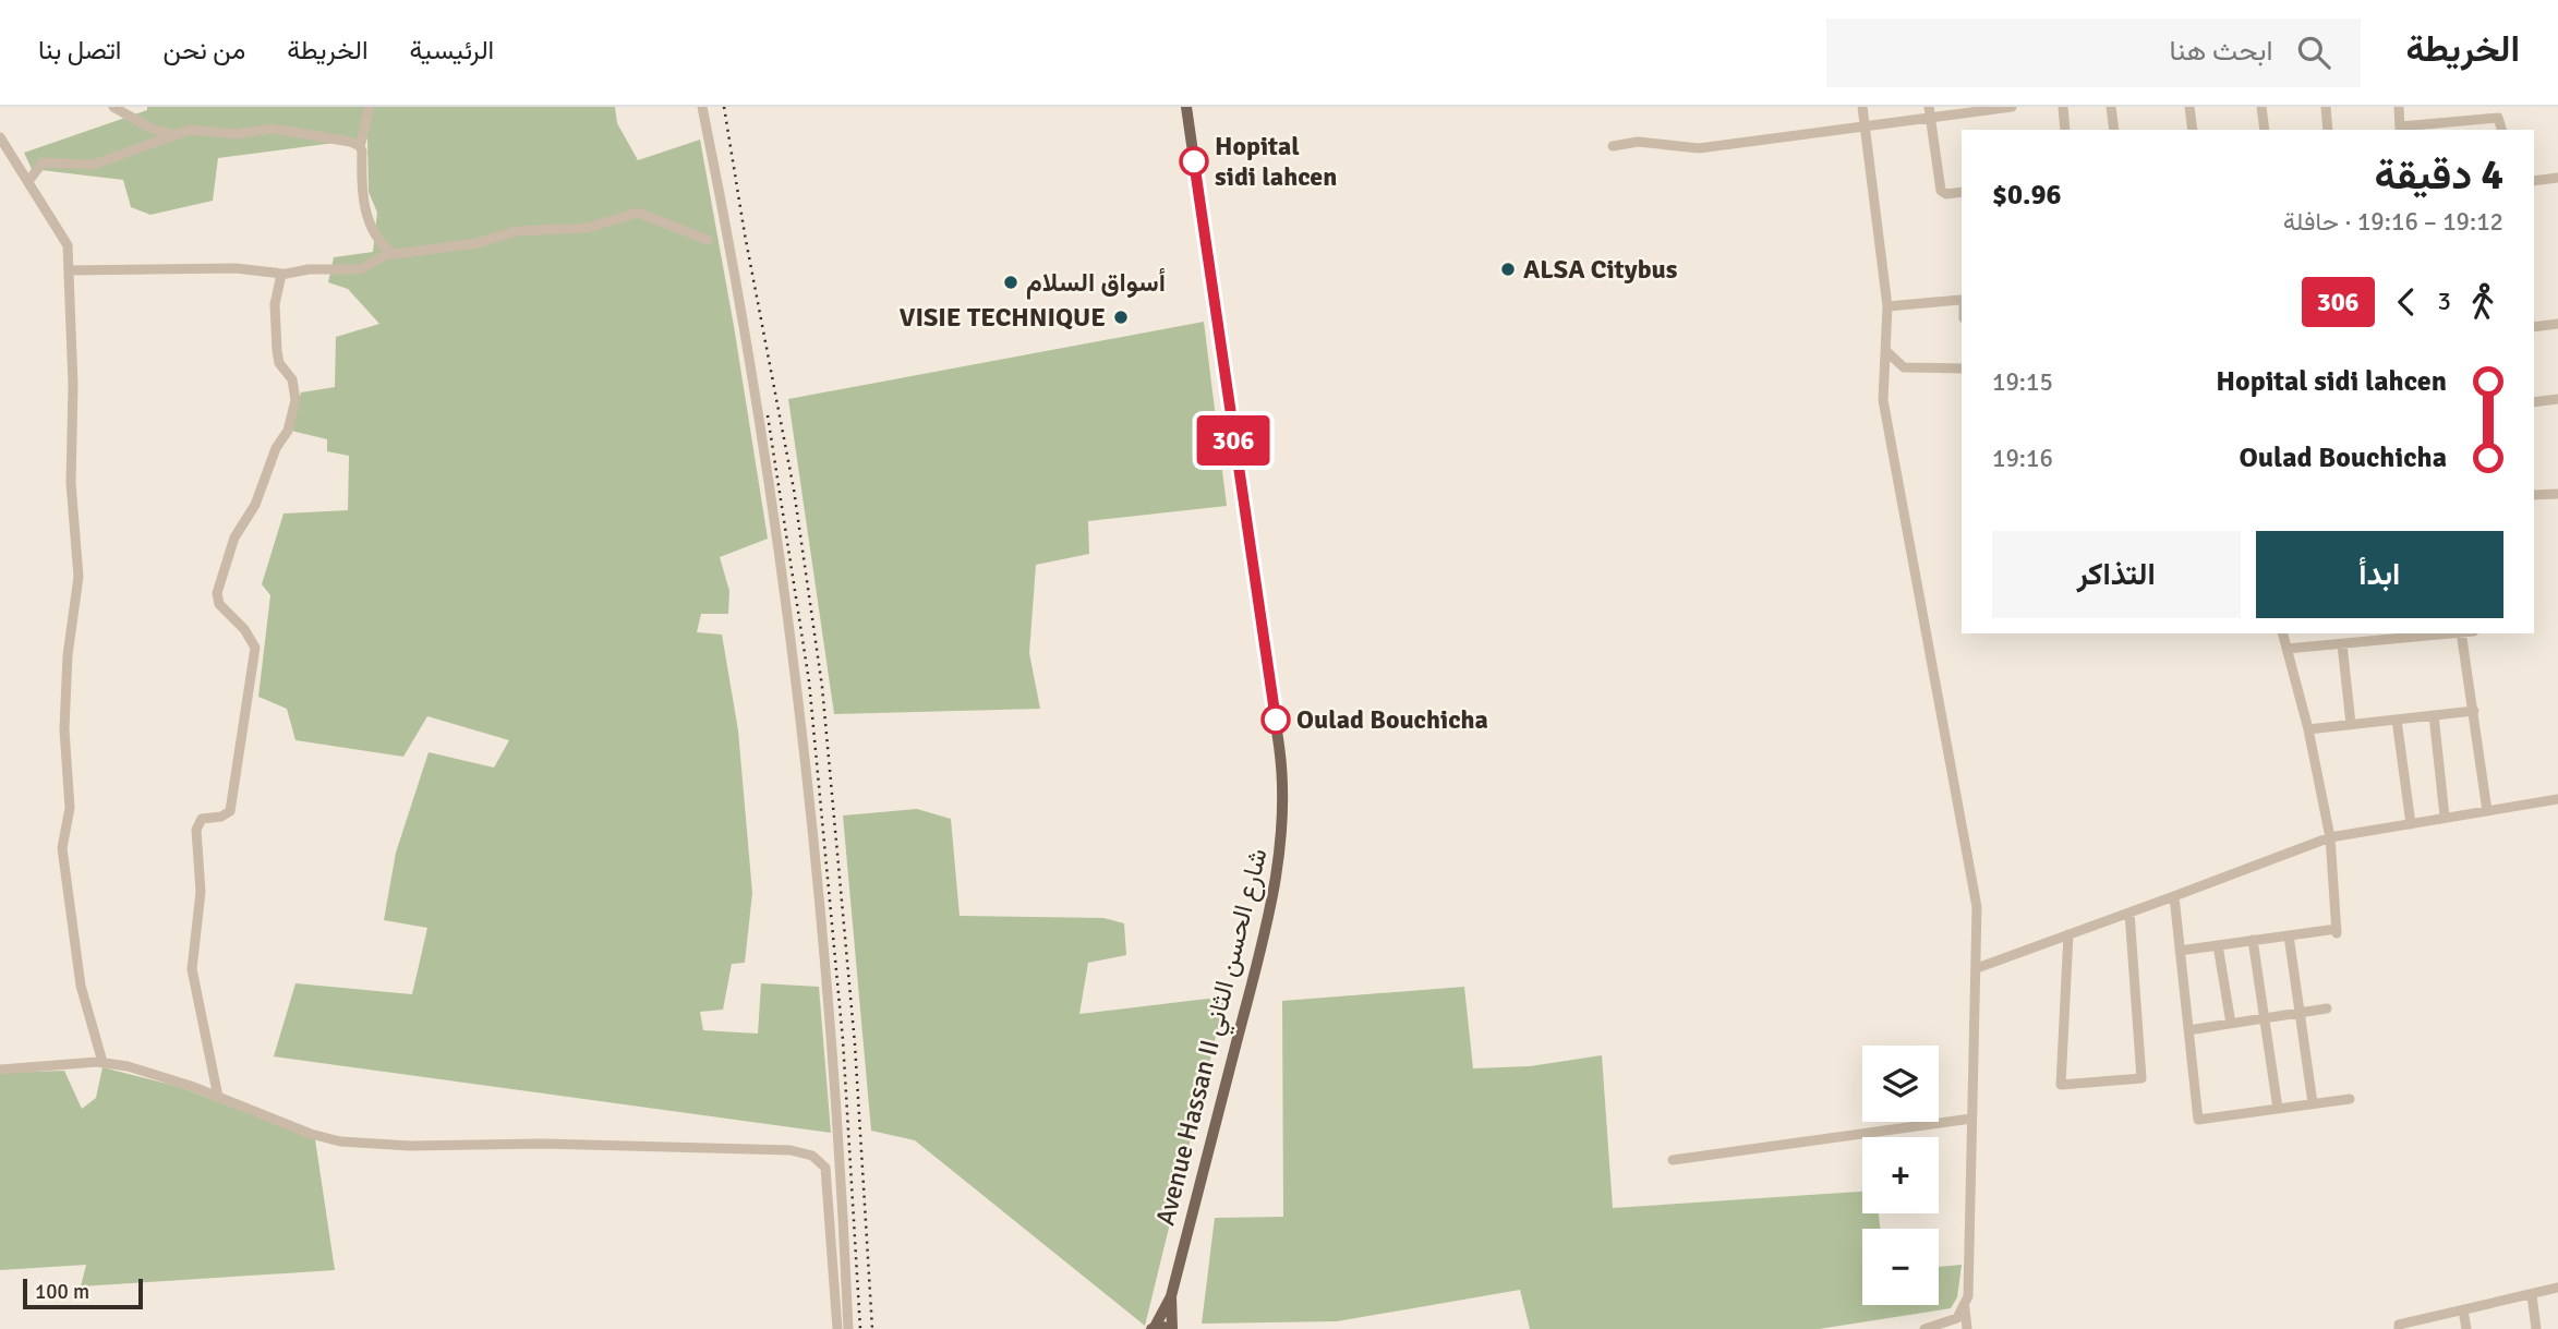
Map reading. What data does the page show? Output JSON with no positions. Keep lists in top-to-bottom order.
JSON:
{
  "streets": {
    "main road": ["Avenue Hassan II شارع الحسن الثاني"]
  },
  "places": [
    "Hopital sidi lahcen",
    "ALSA Citybus",
    "أسواق السلام",
    "VISIE TECHNIQUE",
    "Oulad Bouchicha"
  ],
  "lines": ["bus line 306"],
  "scale_bar": "100 m",
  "page": {
    "header": "الخريطة",
    "search": "ابحث هنا",
    "nav": [
      "الرئيسية",
      "الخريطة",
      "من نحن",
      "اتصل بنا"
    ],
    "on_map": "306",
    "heading": ["4 دقيقة", "19:12 – 19:16 · حافلة", "$0.96"],
    "legs": ["3", "306"],
    "list": [
      {
        "name": "Hopital sidi lahcen",
        "value": "19:15"
      },
      {
        "name": "Oulad Bouchicha",
        "value": "19:16"
      }
    ],
    "buttons": ["ابدأ", "التذاكر"],
    "map_buttons": ["+", "−"],
    "scale": "100 m"
  }
}
